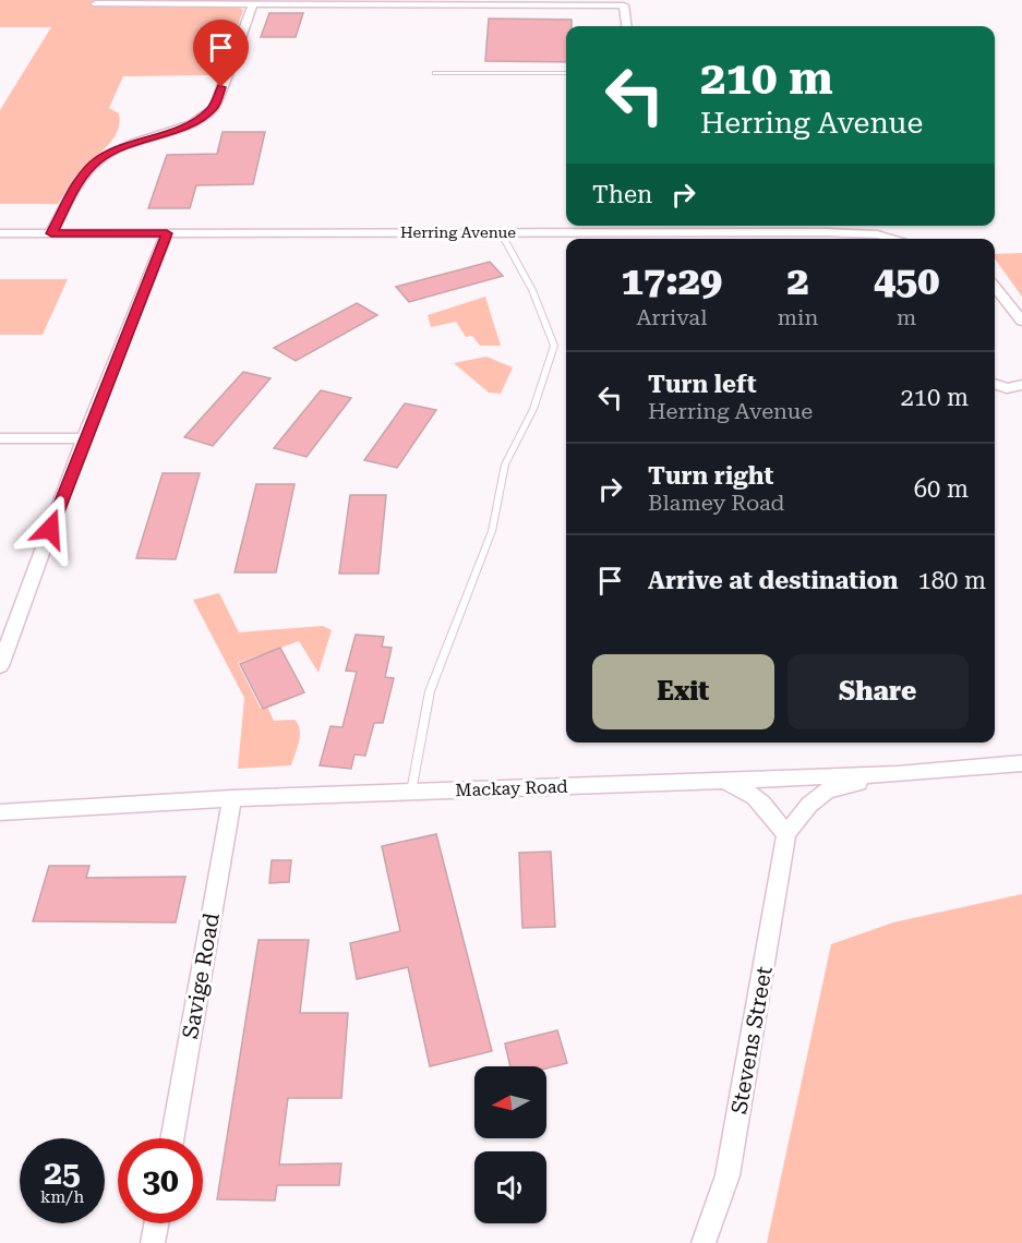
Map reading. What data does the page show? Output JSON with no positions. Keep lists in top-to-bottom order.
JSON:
{
  "streets": {
    "street": [
      "Herring Avenue",
      "Mackay Road",
      "Savige Road",
      "Stevens Street"
    ]
  },
  "crossings": [
    ["Mackay Road", "Savige Road"],
    ["Mackay Road", "Stevens Street"]
  ],
  "north": "left",
  "page": {
    "turn": ["210 m", "Herring Avenue"],
    "then": "Then",
    "eta": [
      "17:29",
      "Arrival",
      "2",
      "min",
      "450",
      "m"
    ],
    "list": [
      {
        "name": "Turn left",
        "note": "Herring Avenue",
        "value": "210 m"
      },
      {
        "name": "Turn right",
        "note": "Blamey Road",
        "value": "60 m"
      },
      {
        "name": "Arrive at destination",
        "value": "180 m"
      }
    ],
    "buttons": ["Exit", "Share"],
    "speed": "25 km/h",
    "limit": "30"
  }
}
